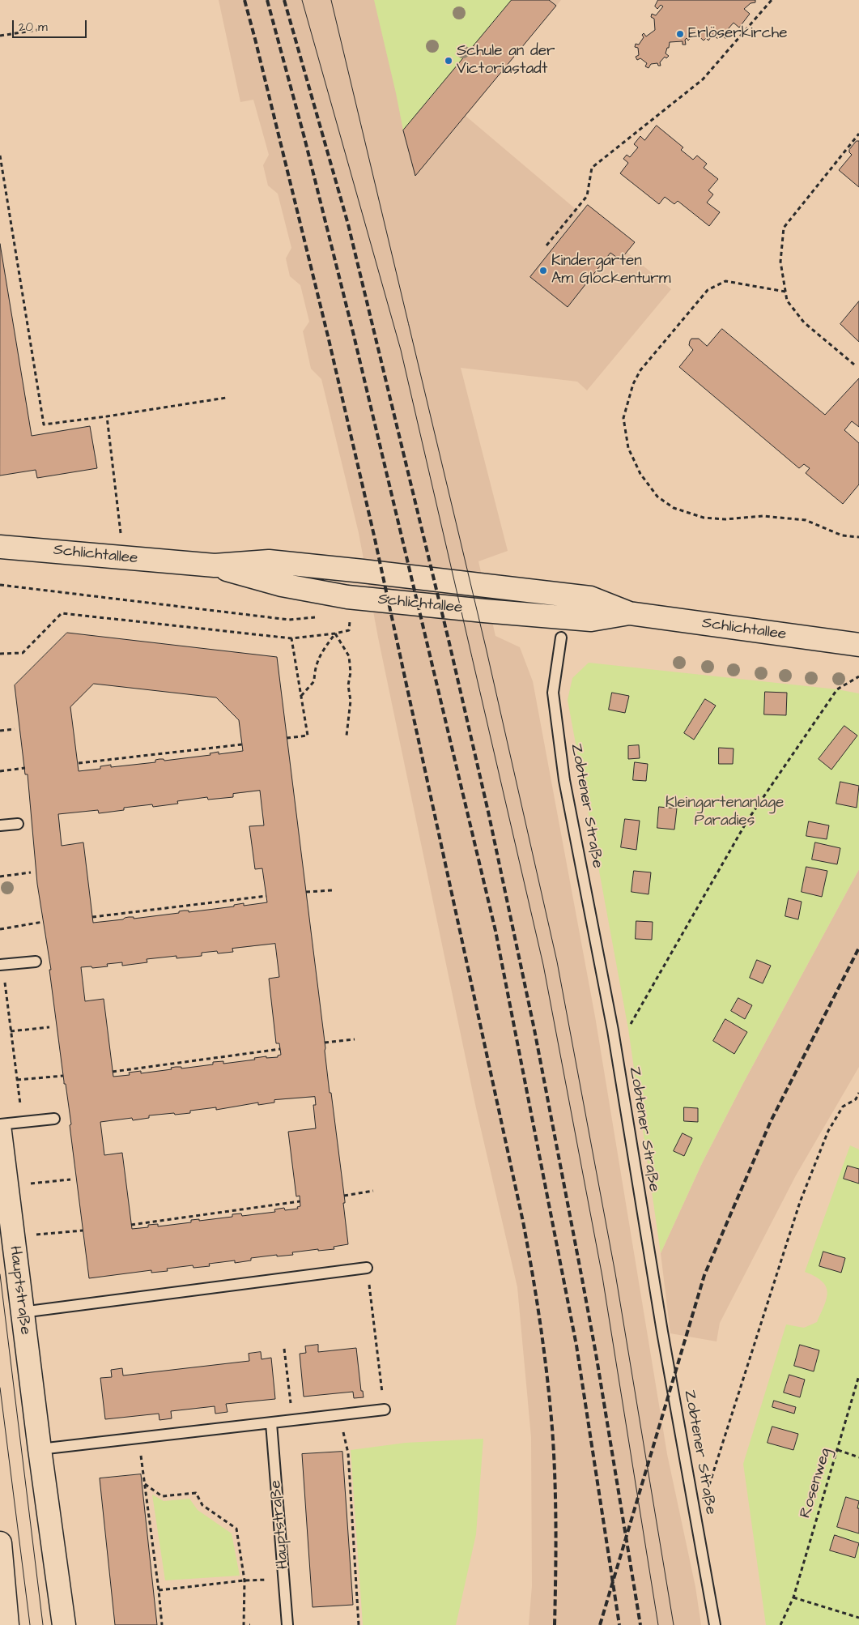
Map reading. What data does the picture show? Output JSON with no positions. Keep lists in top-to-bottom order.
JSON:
{
  "streets": {
    "street": ["Schlichtallee", "Hauptstraße"],
    "lane": ["Zobtener Straße"],
    "path": ["Rosenweg"]
  },
  "parks": ["Kleingartenanlage Paradies"],
  "places": ["Erlöserkirche", "Schule an der Victoriastadt", "Kindergarten Am Glockenturm"],
  "scale_bar": "20 m"
}
